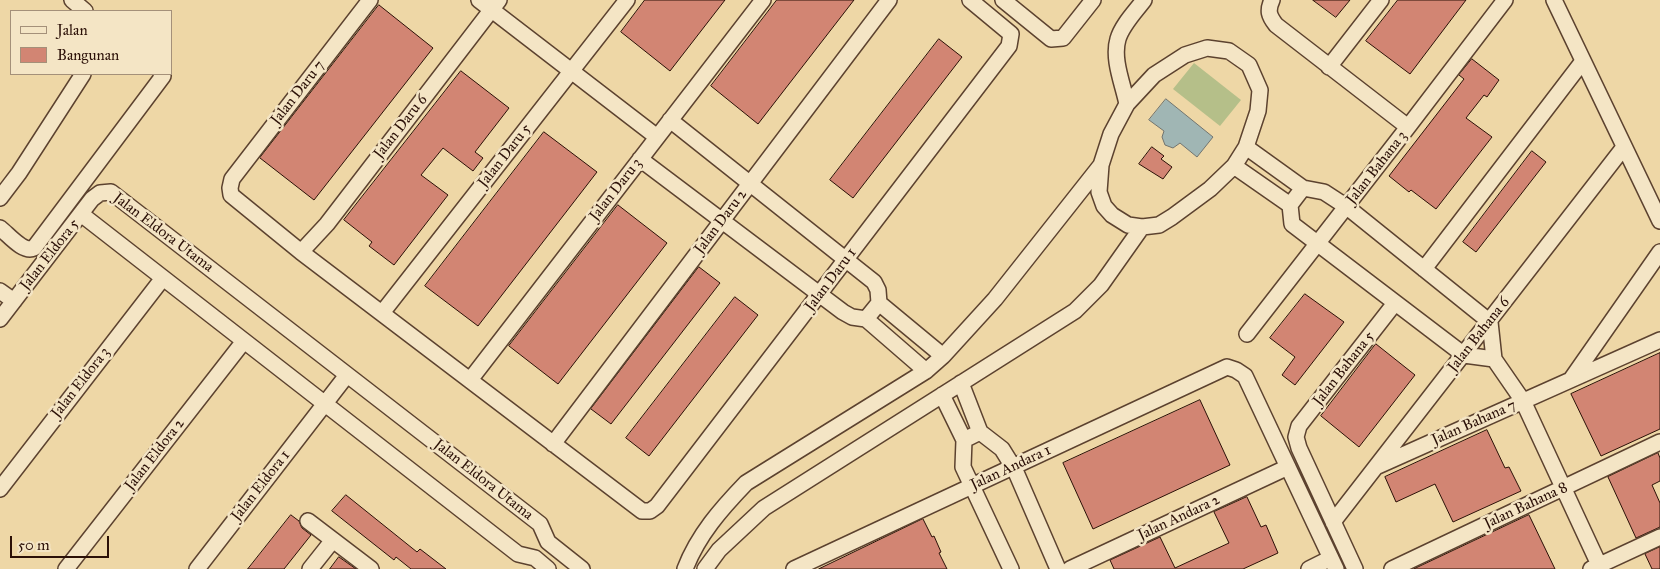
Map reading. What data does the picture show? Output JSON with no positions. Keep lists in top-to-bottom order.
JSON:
{
  "streets": {
    "street": [
      "Jalan Daru 7",
      "Jalan Daru 6",
      "Jalan Daru 5",
      "Jalan Bahana 3",
      "Jalan Daru 3",
      "Jalan Daru 2",
      "Jalan Eldora Utama",
      "Jalan Eldora 5",
      "Jalan Daru 1",
      "Jalan Bahana 6",
      "Jalan Bahana 5",
      "Jalan Eldora 3",
      "Jalan Bahana 7",
      "Jalan Eldora 2",
      "Jalan Andara 1",
      "Jalan Eldora 1",
      "Jalan Bahana 8",
      "Jalan Andara 2"
    ]
  },
  "crossings": [
    ["Jalan Daru 7", "Jalan Daru 6"],
    ["Jalan Daru 2", "Jalan Daru 1"],
    ["Jalan Eldora Utama", "Jalan Eldora 5"],
    ["Jalan Eldora Utama", "Jalan Eldora 1"],
    ["Jalan Bahana 6", "Jalan Bahana 5"],
    ["Jalan Bahana 6", "Jalan Bahana 7"],
    ["Jalan Andara 1", "Jalan Andara 2"]
  ],
  "legend": ["Jalan", "Bangunan"],
  "scale_bar": "50 m"
}
